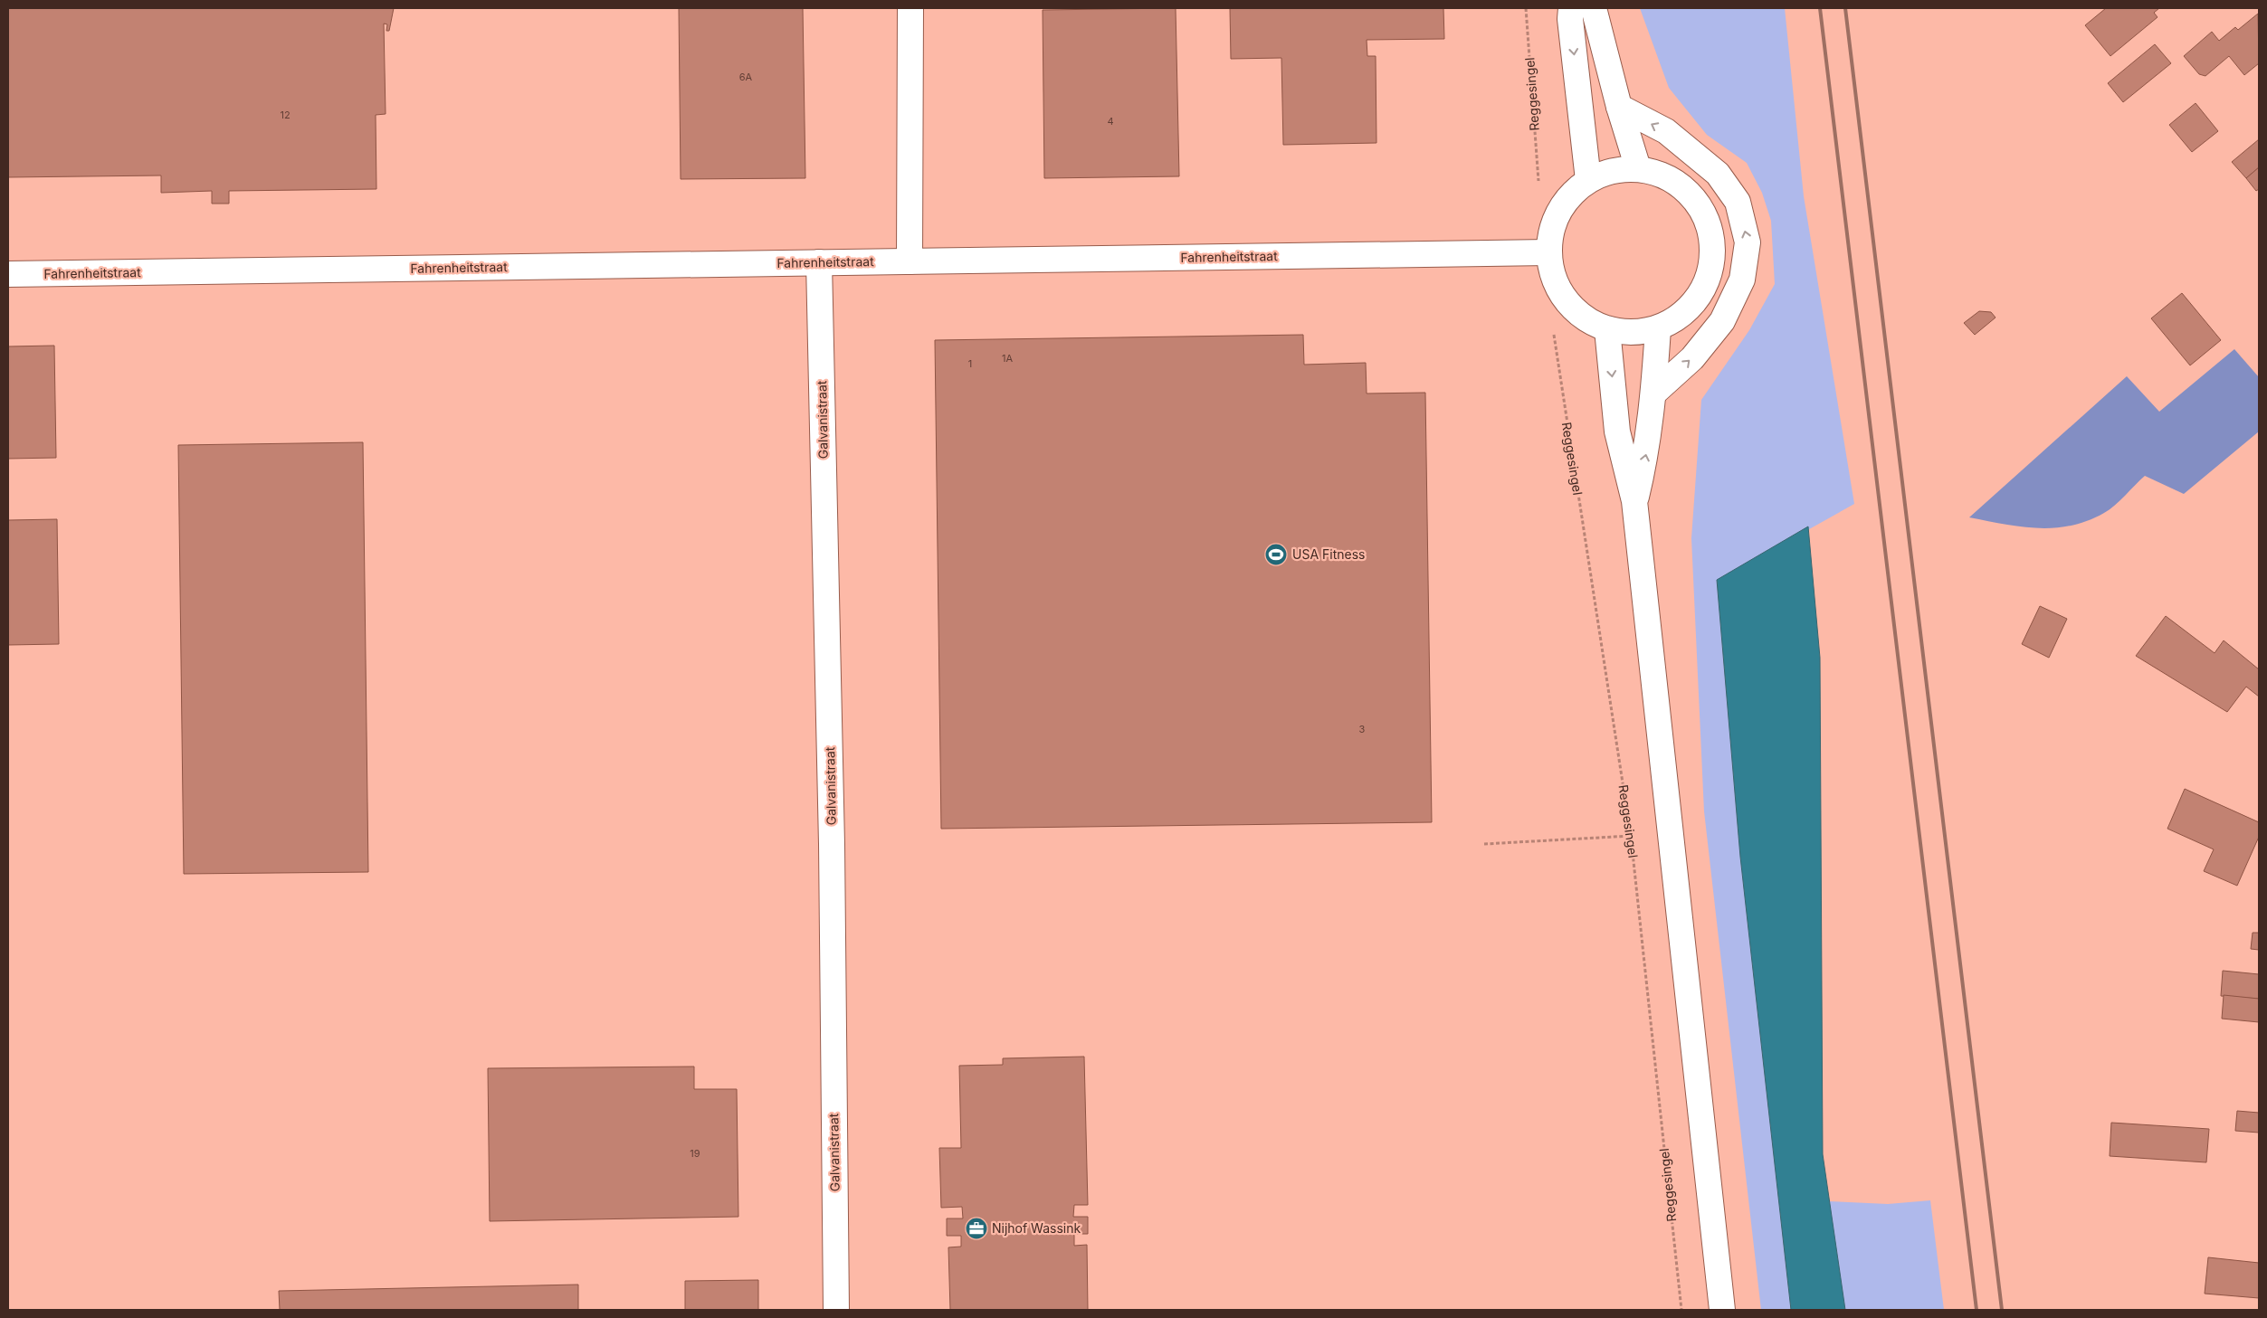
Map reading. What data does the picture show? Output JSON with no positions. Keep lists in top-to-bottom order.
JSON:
{
  "streets": {
    "street": ["Fahrenheitstraat", "Galvanistraat"],
    "path": ["Reggesingel"]
  },
  "crossings": [
    ["Fahrenheitstraat", "Galvanistraat"]
  ],
  "places": {
    "sports": ["USA Fitness"],
    "office": ["Nijhof Wassink"]
  },
  "house_numbers": [
    "6A",
    "12",
    "4",
    "1A",
    "1",
    "3",
    "19"
  ]
}
